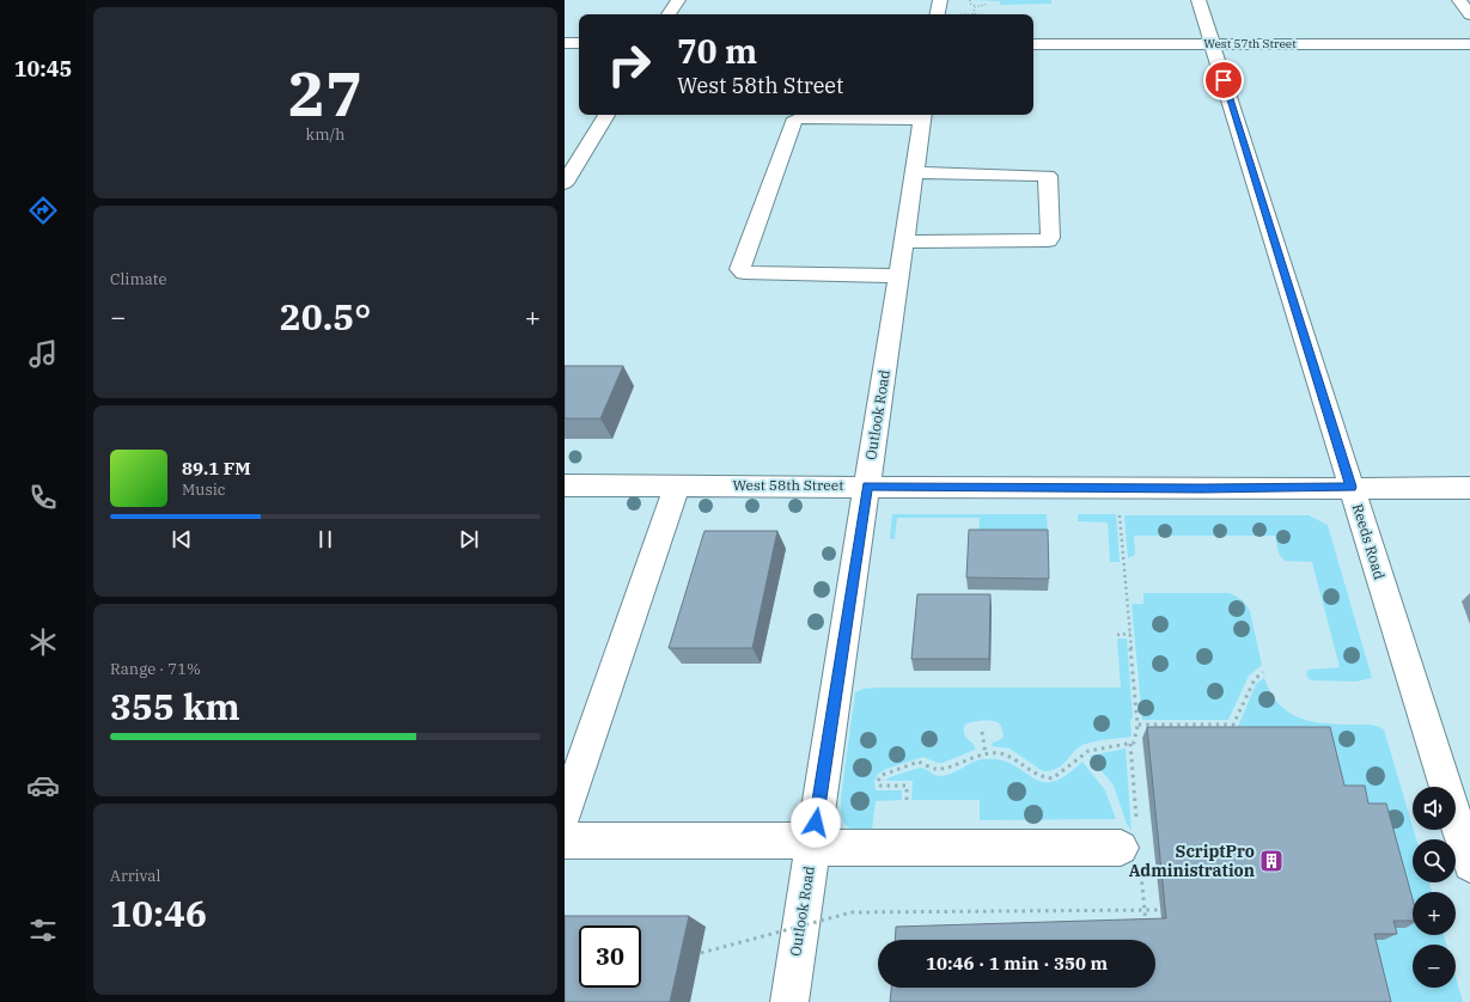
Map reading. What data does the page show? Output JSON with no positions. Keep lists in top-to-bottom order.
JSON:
{
  "streets": {
    "street": [
      "West 57th Street",
      "Outlook Road",
      "West 58th Street",
      "Reeds Road"
    ]
  },
  "crossings": [
    ["West 57th Street", "Reeds Road"],
    ["Outlook Road", "West 58th Street"],
    ["West 58th Street", "Reeds Road"]
  ],
  "places": {
    "building": ["ScriptPro Administration"]
  },
  "page": {
    "tabs": "10:45",
    "tile": [
      ["27", "km/h"],
      "Climate",
      ["Range · 71%", "355 km"],
      ["Arrival", "10:46"]
    ],
    "turn": ["70 m", "West 58th Street"],
    "heat": ["−", "20.5°", "+"],
    "song": ["89.1 FM", "Music"],
    "map_buttons": ["+", "−"],
    "limit": "30",
    "trip": "10:46 · 1 min · 350 m"
  }
}
